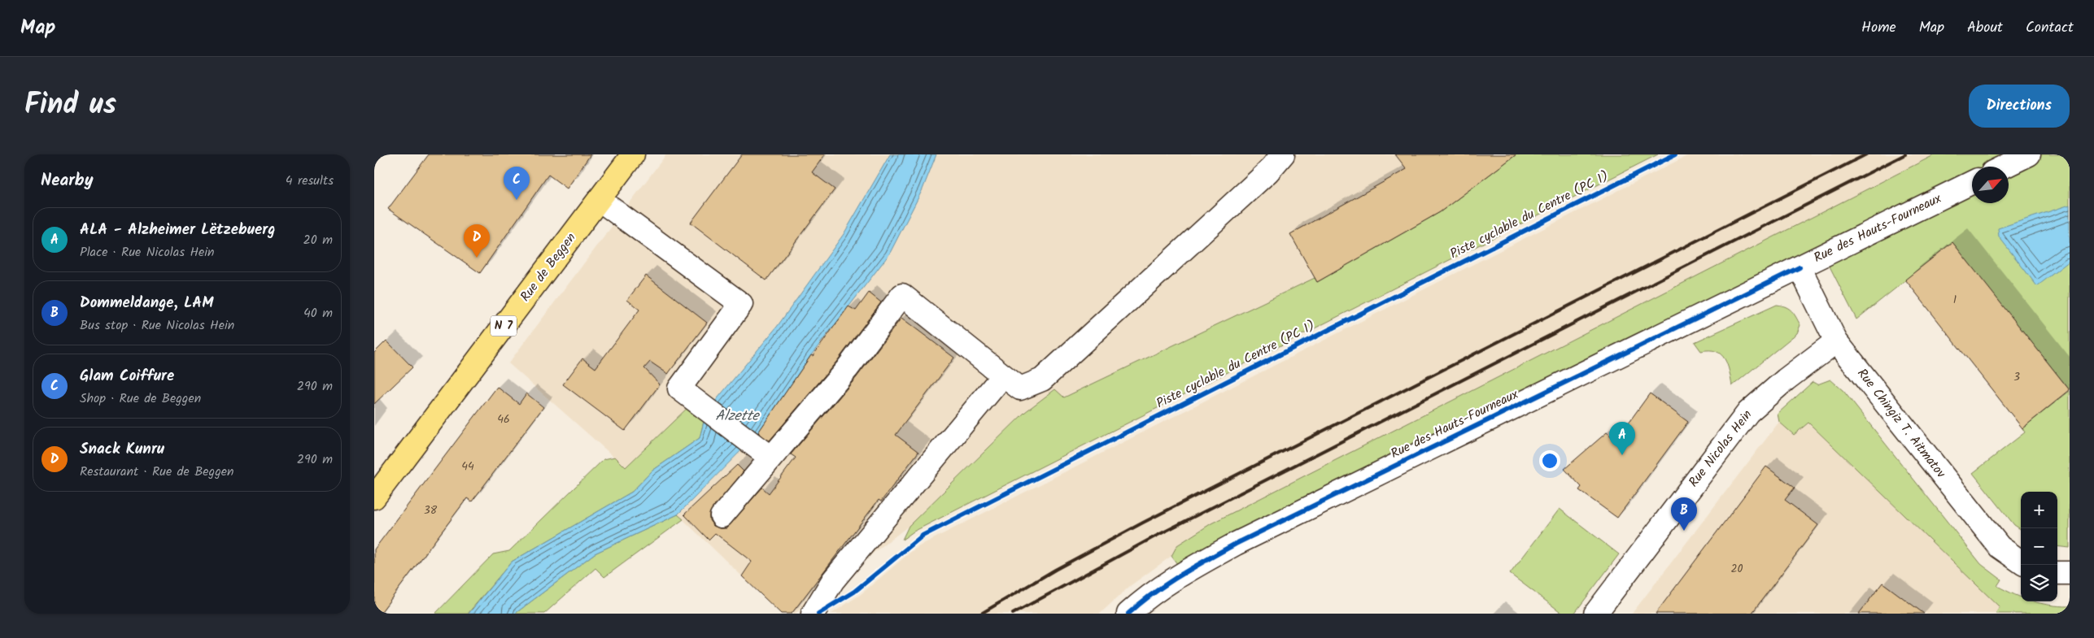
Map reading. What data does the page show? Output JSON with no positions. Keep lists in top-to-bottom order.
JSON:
{
  "streets": {
    "main road": ["Rue de Beggen", "N 7"],
    "street": ["Rue des Hauts-Fourneaux", "Rue Chingiz T. Aitmatov", "Rue Nicolas Hein"],
    "cycle path": ["Piste cyclable du Centre (PC 1)"]
  },
  "crossings": [
    ["Rue des Hauts-Fourneaux", "Rue Chingiz T. Aitmatov"],
    ["Rue Chingiz T. Aitmatov", "Rue Nicolas Hein"]
  ],
  "water": ["Alzette"],
  "house_numbers": [
    "1",
    "3",
    "46",
    "44",
    "38",
    "20"
  ],
  "north": "top right",
  "page": {
    "header": "Map",
    "nav": [
      "Home",
      "Map",
      "About",
      "Contact"
    ],
    "title": "Find us",
    "buttons": "Directions",
    "heading": ["Nearby", "4 results"],
    "pins": [
      "C",
      "D",
      "A",
      "B"
    ],
    "list": [
      {
        "mark": "A",
        "name": "ALA - Alzheimer Lëtzebuerg",
        "note": "Place · Rue Nicolas Hein",
        "value": "20 m"
      },
      {
        "mark": "B",
        "name": "Dommeldange, LAM",
        "note": "Bus stop · Rue Nicolas Hein",
        "value": "40 m"
      },
      {
        "mark": "C",
        "name": "Glam Coiffure",
        "note": "Shop · Rue de Beggen",
        "value": "290 m"
      },
      {
        "mark": "D",
        "name": "Snack Kunru",
        "note": "Restaurant · Rue de Beggen",
        "value": "290 m"
      }
    ],
    "map_buttons": ["+", "−"]
  }
}
